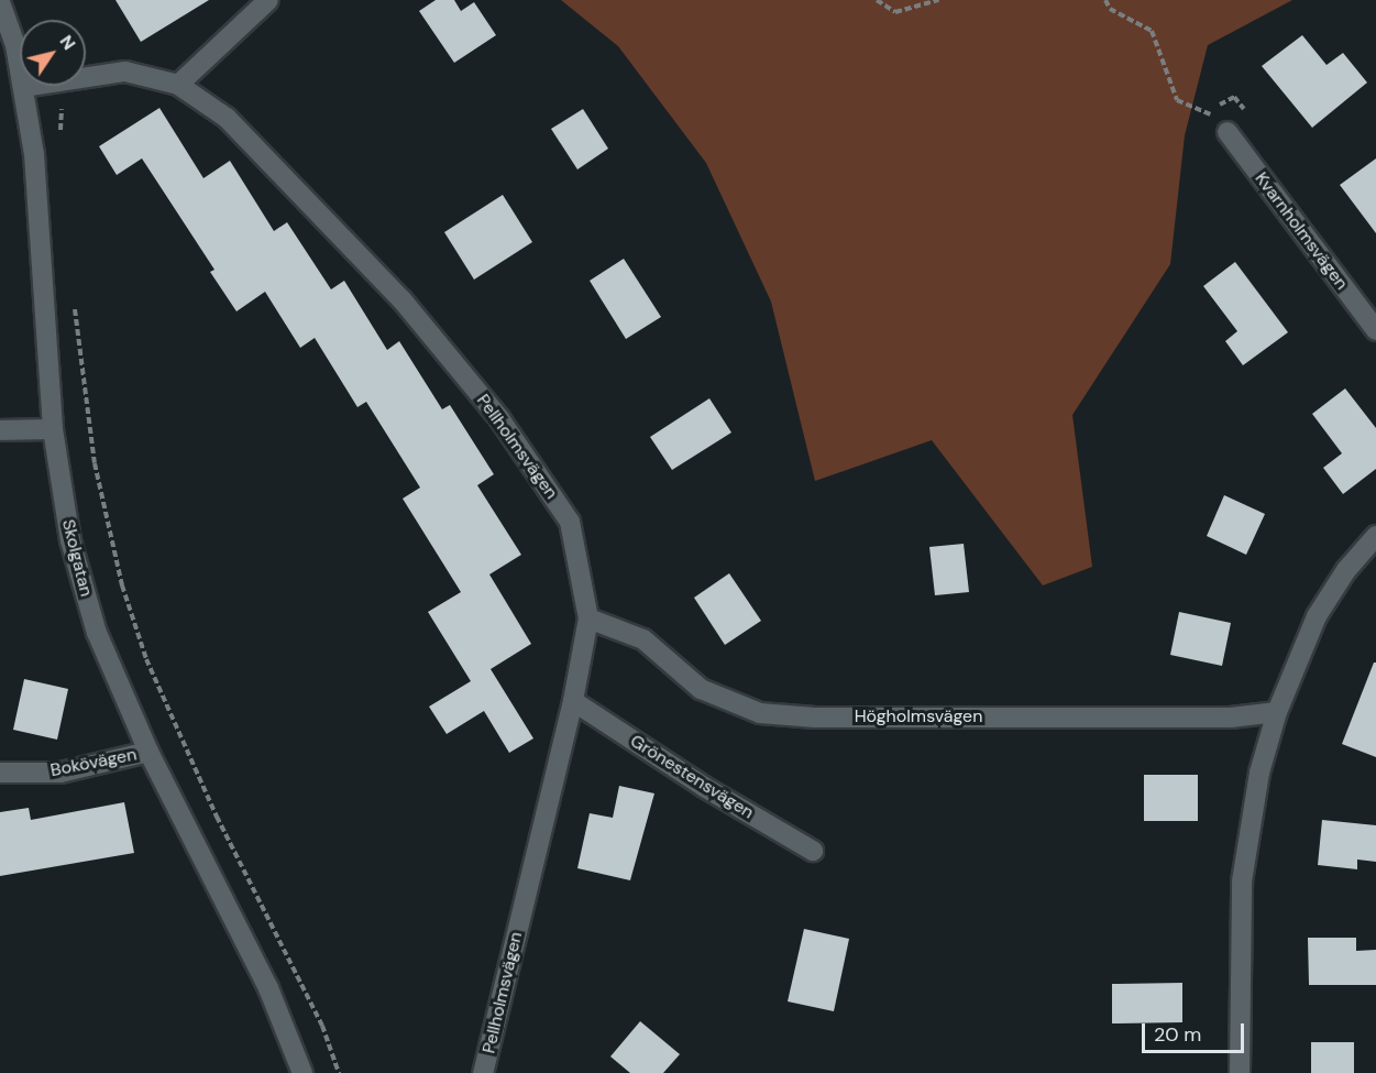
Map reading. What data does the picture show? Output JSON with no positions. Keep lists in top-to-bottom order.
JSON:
{
  "streets": {
    "street": [
      "Kvarnholmsvägen",
      "Pellholmsvägen",
      "Skolgatan",
      "Högholmsvägen",
      "Bokövägen",
      "Grönestensvägen"
    ]
  },
  "crossings": [
    ["Pellholmsvägen", "Skolgatan"],
    ["Pellholmsvägen", "Högholmsvägen"],
    ["Pellholmsvägen", "Grönestensvägen"],
    ["Skolgatan", "Bokövägen"]
  ],
  "scale_bar": "20 m",
  "north": "top right"
}
